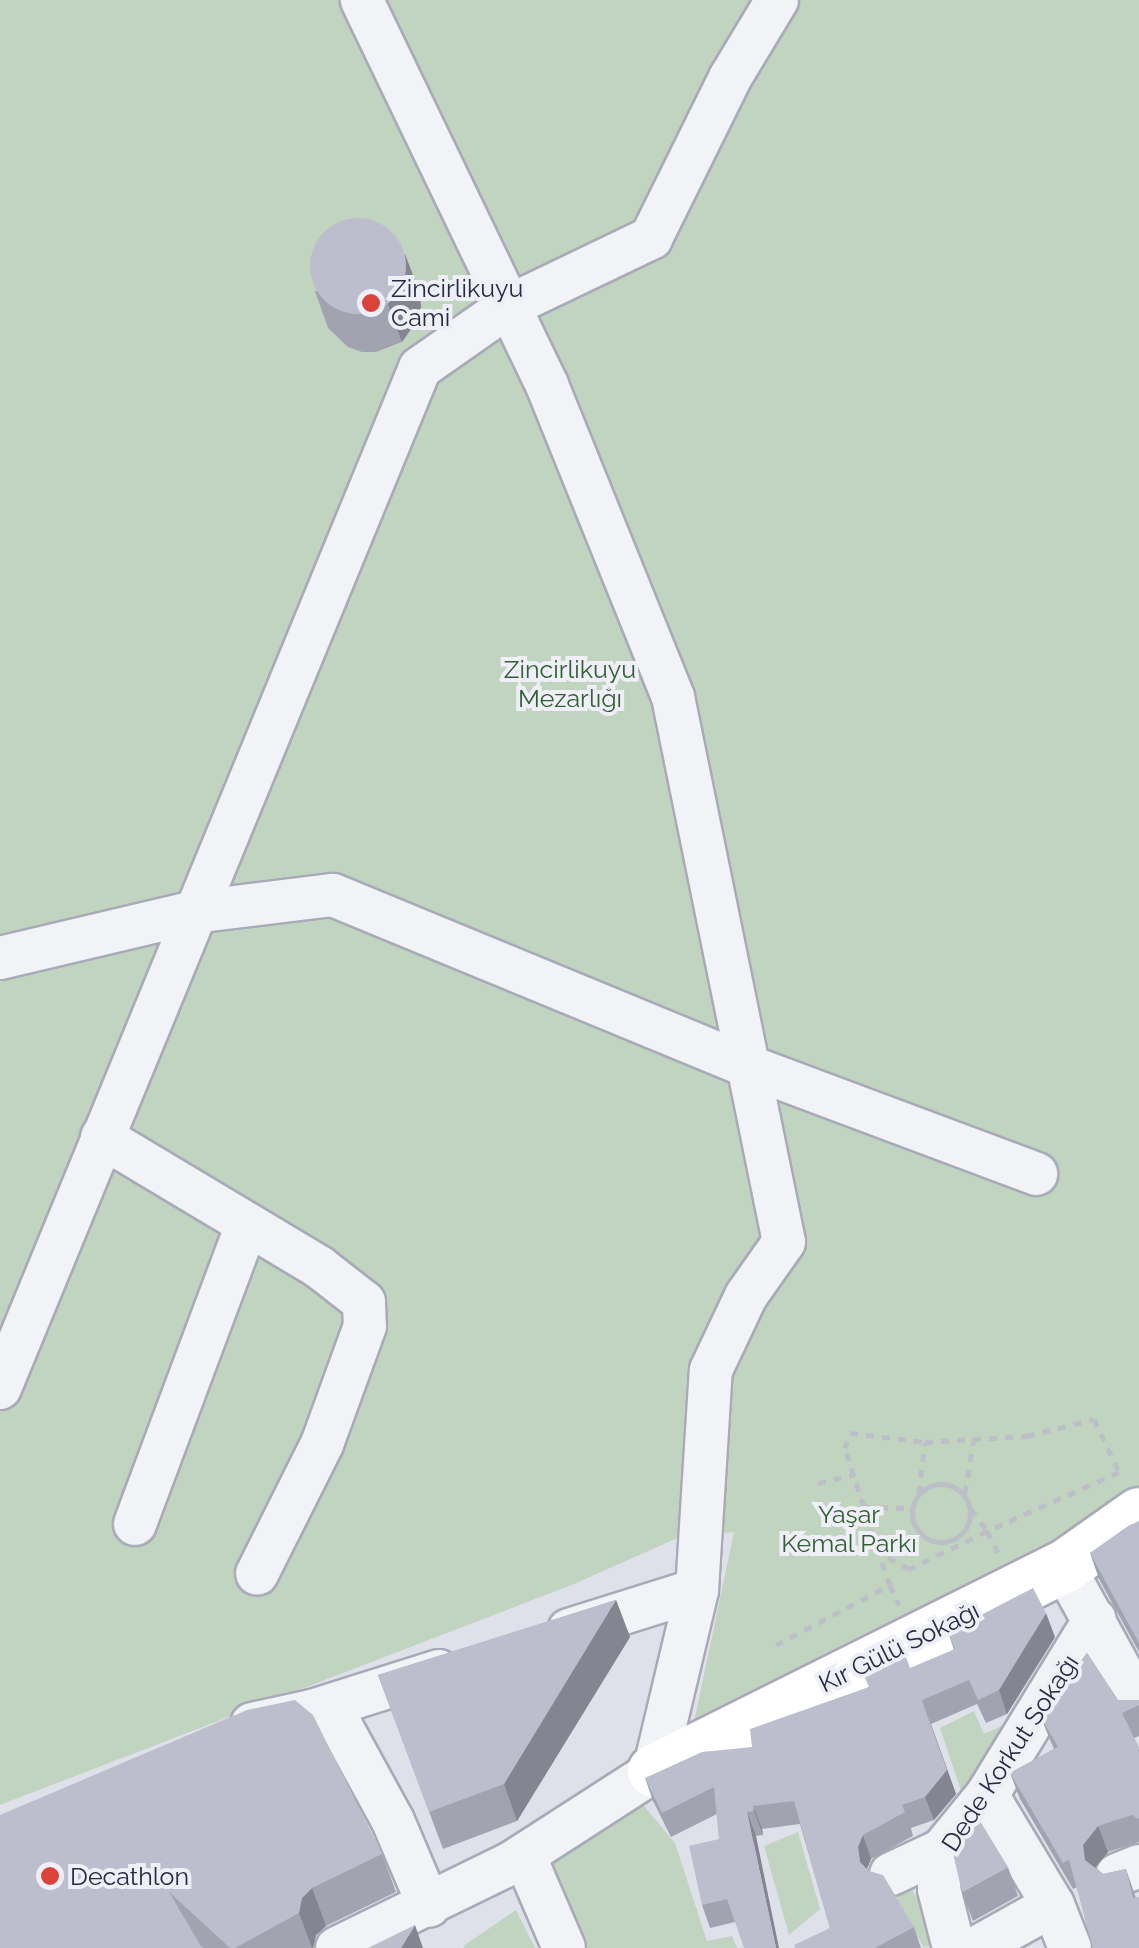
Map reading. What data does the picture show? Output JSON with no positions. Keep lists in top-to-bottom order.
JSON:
{
  "streets": {
    "main road": ["Kır Gülü Sokağı"],
    "street": ["Dede Korkut Sokağı"]
  },
  "parks": ["Zincirlikuyu Mezarlığı", "Yaşar Kemal Parkı"],
  "places": ["Zincirlikuyu Cami", "Decathlon"]
}
